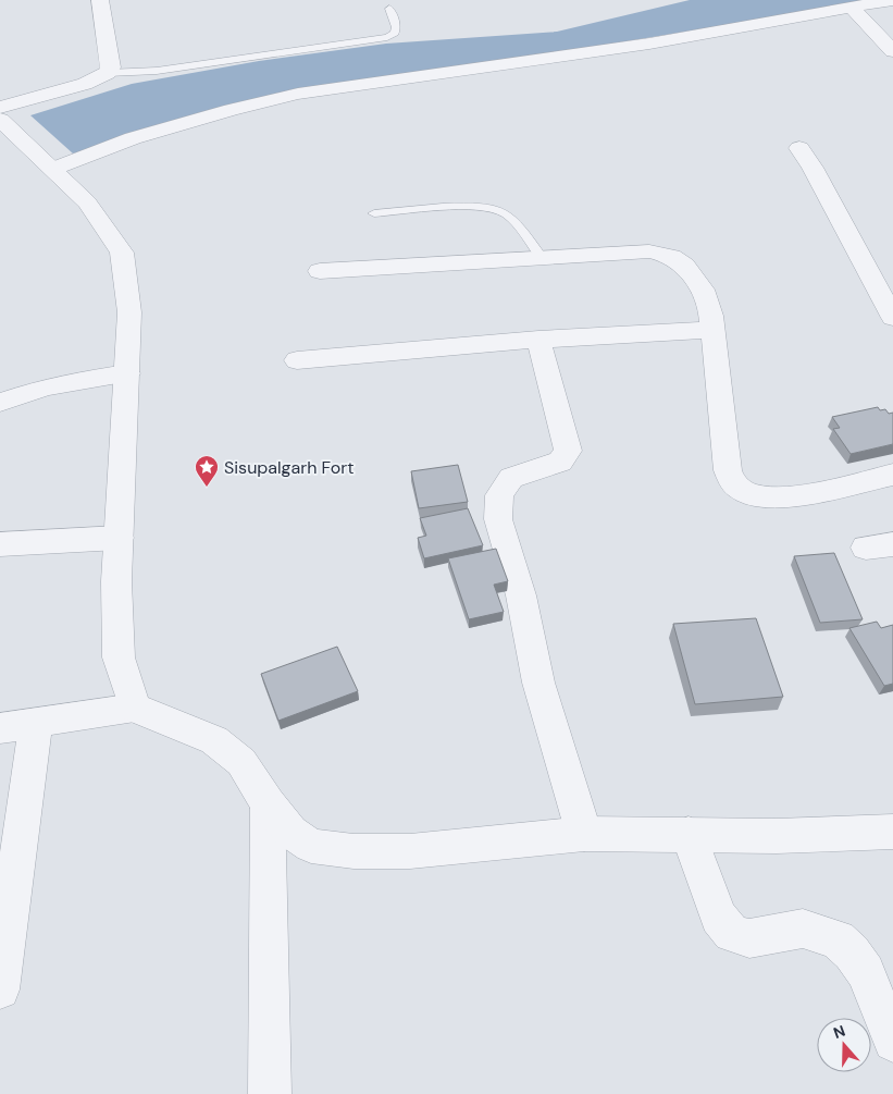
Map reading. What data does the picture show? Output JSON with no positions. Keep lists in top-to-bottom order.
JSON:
{
  "places": {
    "place": ["Sisupalgarh Fort"]
  },
  "north": "top"
}
